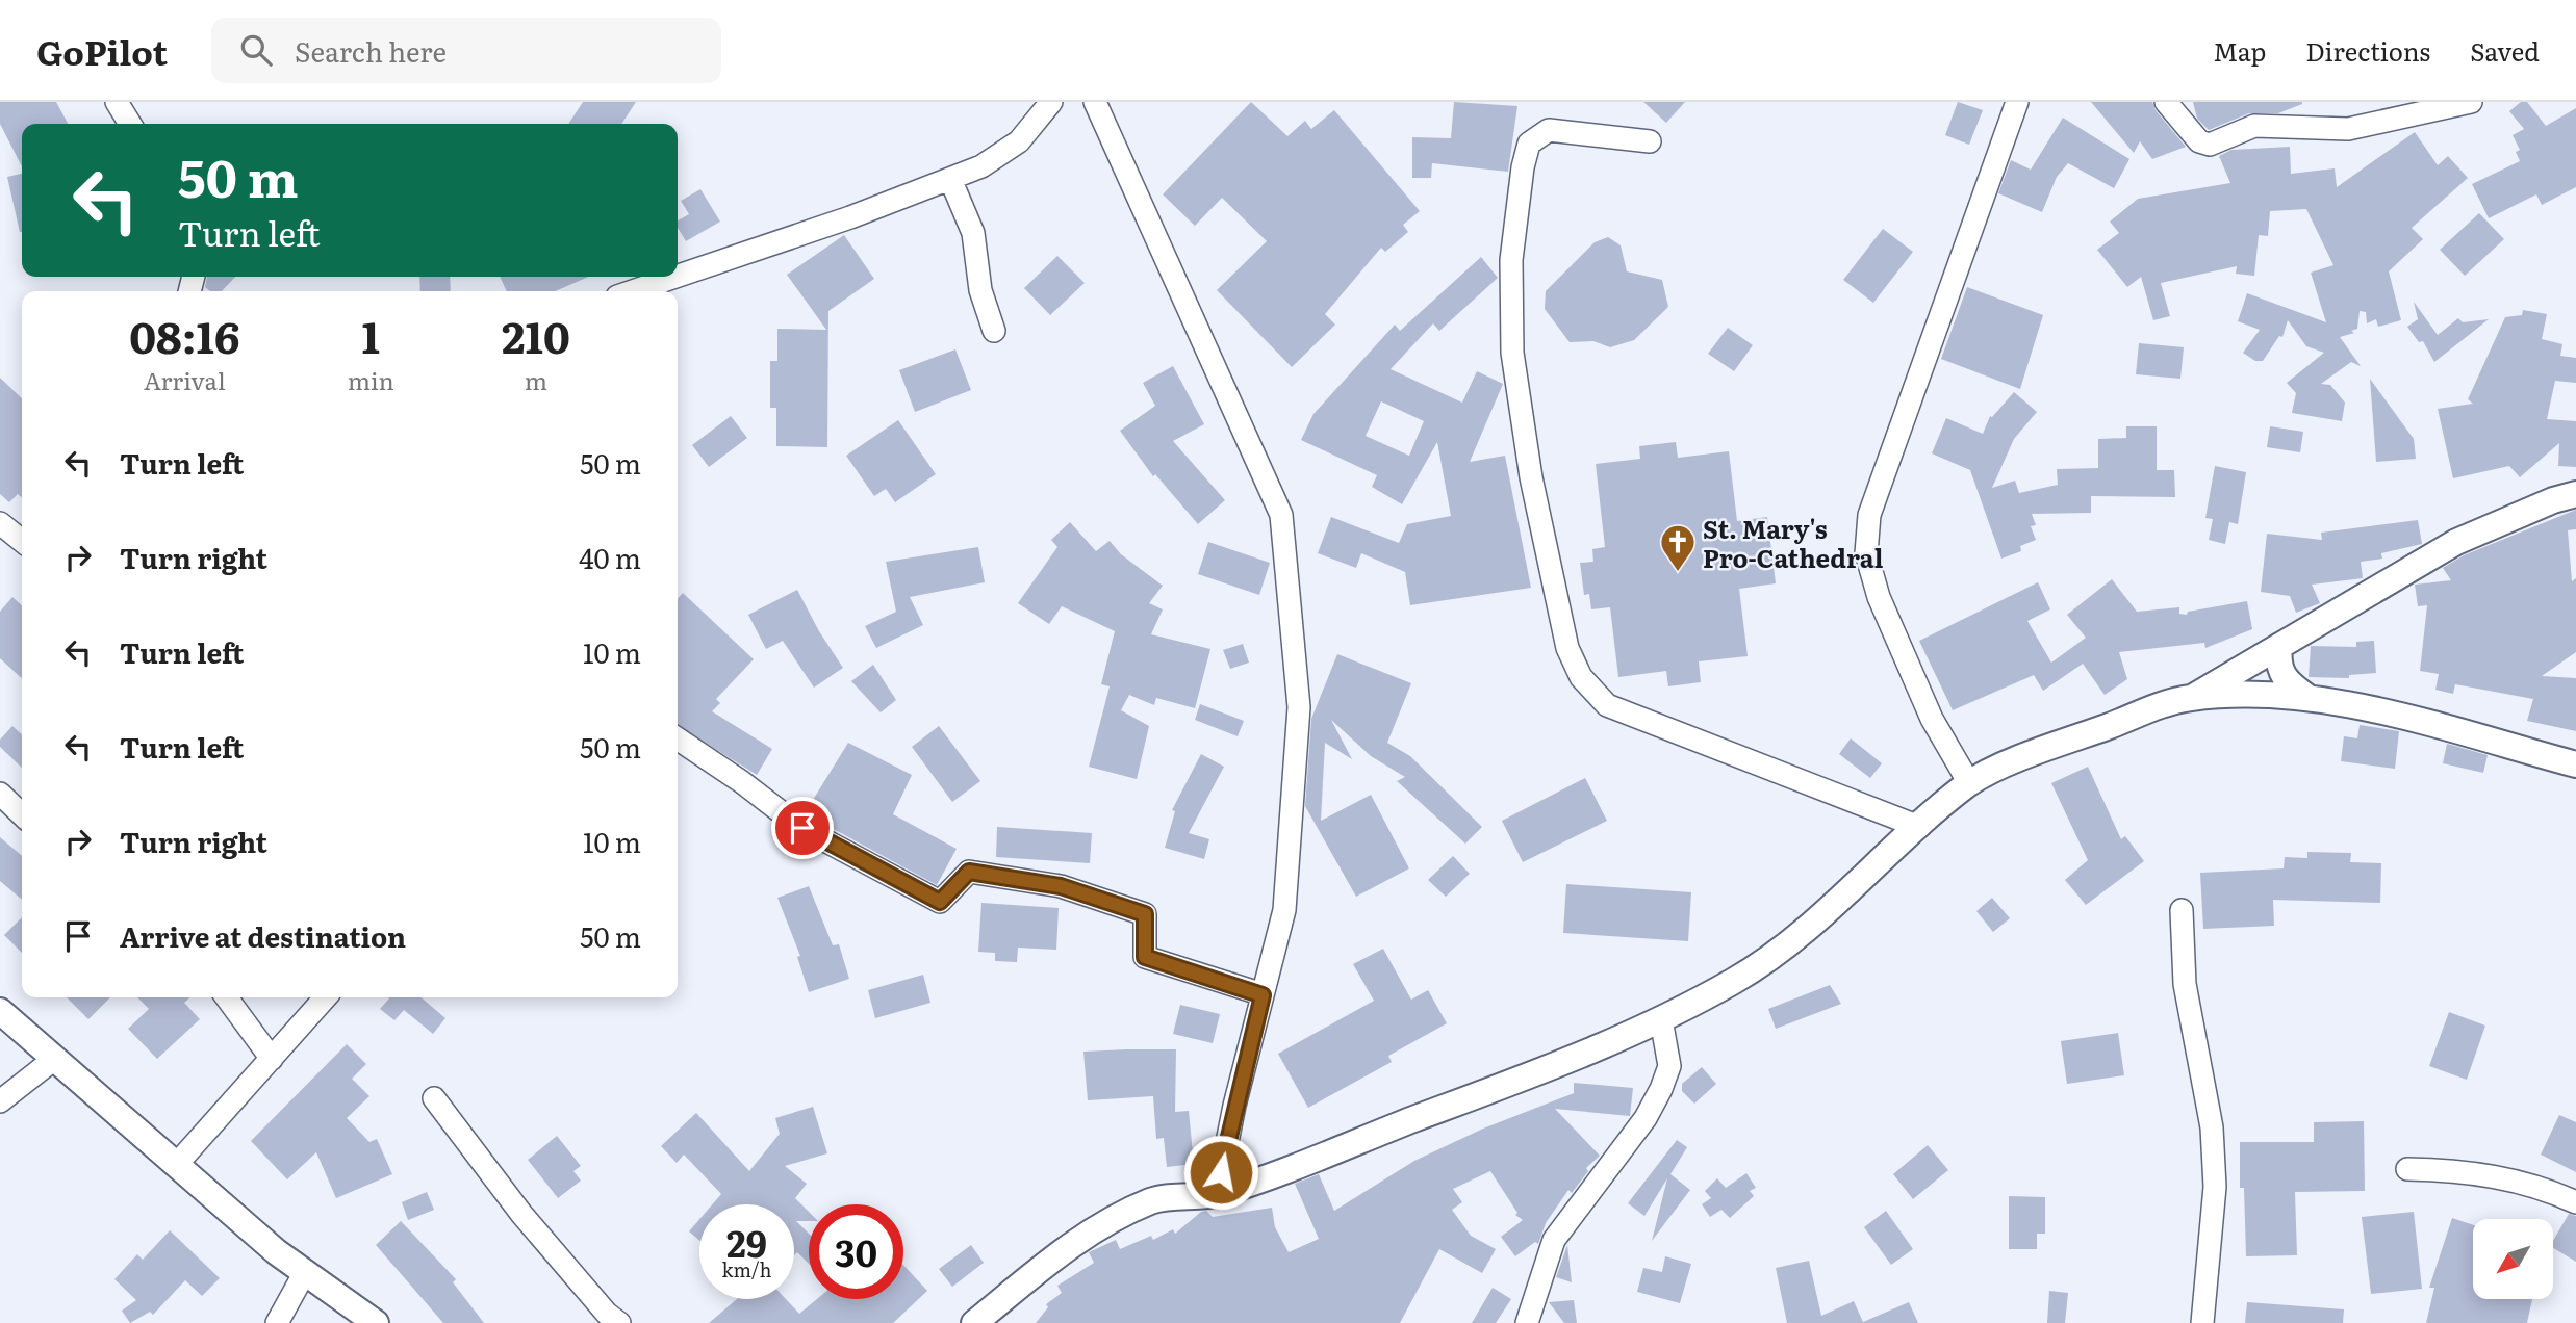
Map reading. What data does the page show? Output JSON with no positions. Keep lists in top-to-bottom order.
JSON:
{
  "places": {
    "church": ["St. Mary's Pro-Cathedral"]
  },
  "north": "bottom left",
  "page": {
    "header": "GoPilot",
    "search": "Search here",
    "nav": ["Map", "Directions", "Saved"],
    "turn": ["50 m", "Turn left"],
    "eta": [
      "08:16",
      "Arrival",
      "1",
      "min",
      "210",
      "m"
    ],
    "list": [
      {
        "name": "Turn left",
        "value": "50 m"
      },
      {
        "name": "Turn right",
        "value": "40 m"
      },
      {
        "name": "Turn left",
        "value": "10 m"
      },
      {
        "name": "Turn left",
        "value": "50 m"
      },
      {
        "name": "Turn right",
        "value": "10 m"
      },
      {
        "name": "Arrive at destination",
        "value": "50 m"
      }
    ],
    "speed": "29 km/h",
    "limit": "30"
  }
}
